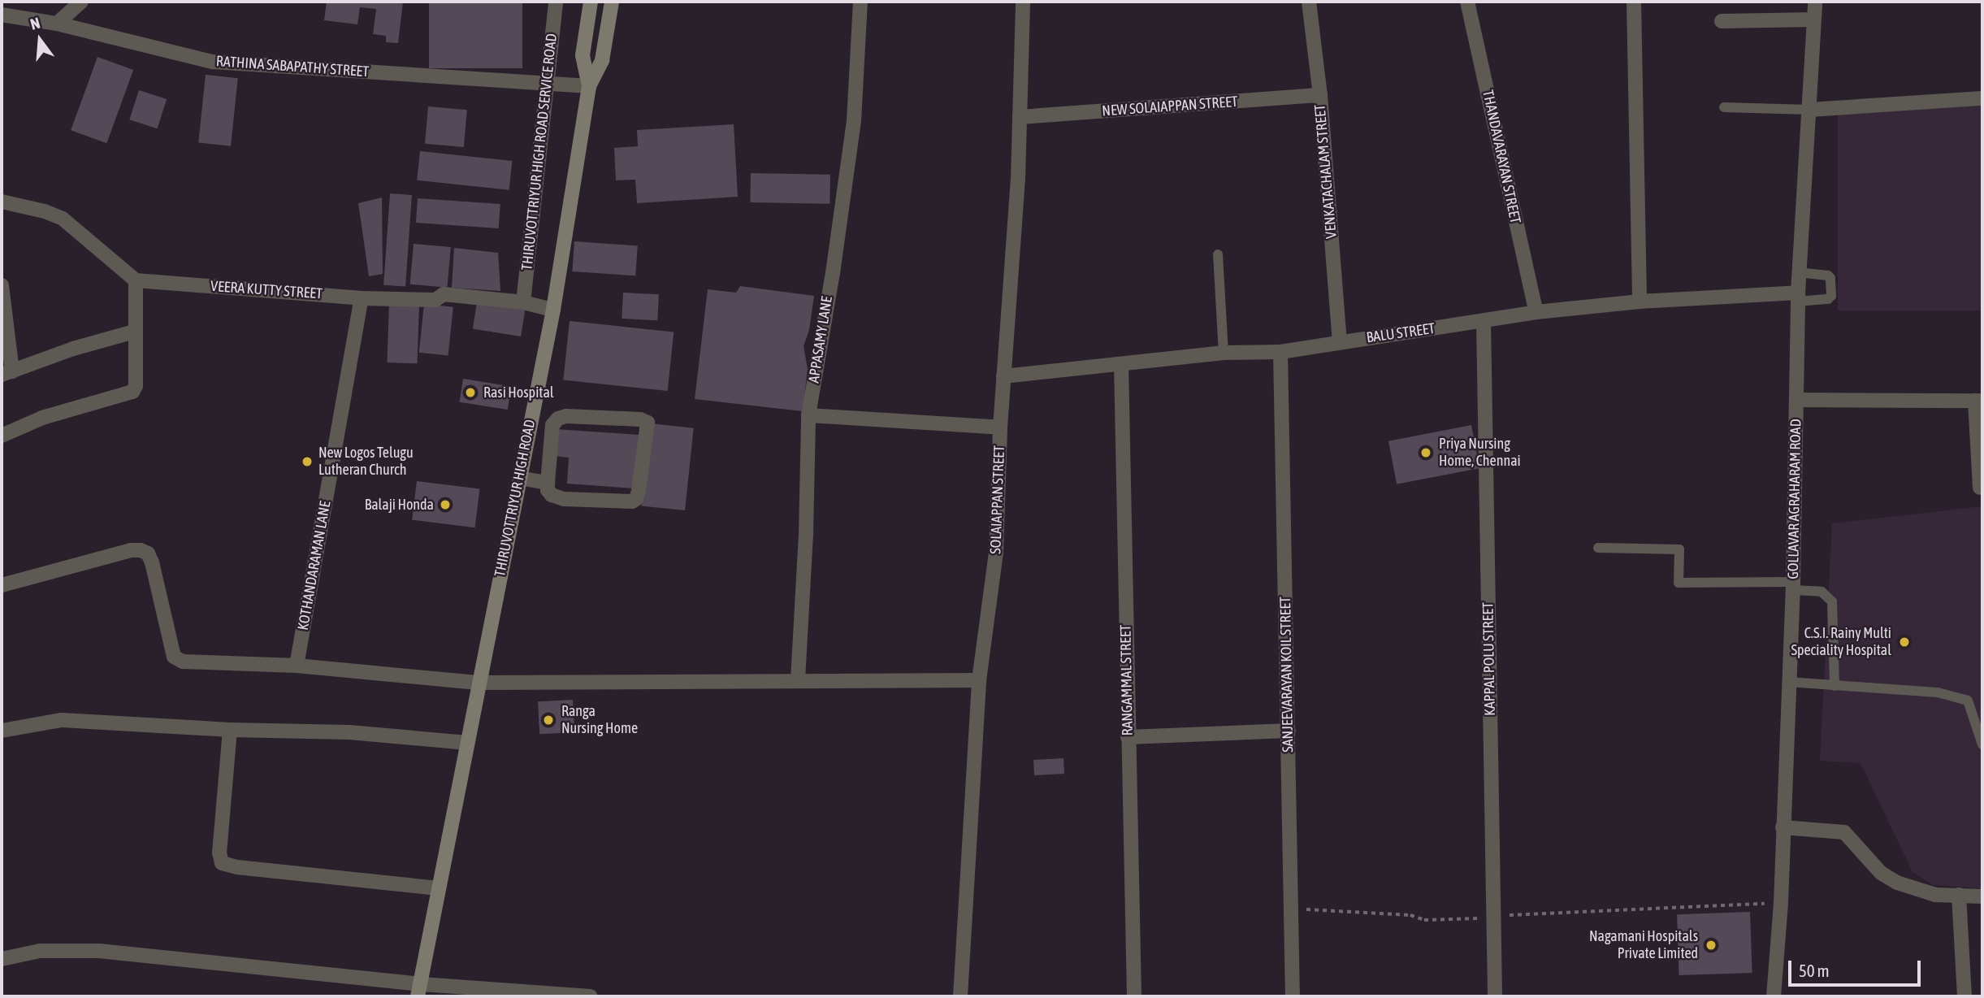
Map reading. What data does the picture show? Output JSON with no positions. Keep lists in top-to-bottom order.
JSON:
{
  "streets": {
    "main road": ["THIRUVOTTRIYUR HIGH ROAD"],
    "street": [
      "RATHINA SABAPATHY STREET",
      "NEW SOLAIAPPAN STREET",
      "THIRUVOTTRIYUR HIGH ROAD SERVICE ROAD",
      "THANDAVARAYAN STREET",
      "VENKATACHALAM STREET",
      "VEERA KUTTY STREET",
      "BALU STREET",
      "APPASAMY LANE",
      "GOLLAVAR AGRAHARAM ROAD",
      "SOLAIAPPAN STREET",
      "KOTHANDARAMAN LANE",
      "KAPPAL POLU STREET",
      "SANJEEVARAYAN KOIL STREET",
      "RANGAMMAL STREET"
    ]
  },
  "crossings": [
    ["RATHINA SABAPATHY STREET", "THIRUVOTTRIYUR HIGH ROAD SERVICE ROAD"],
    ["RATHINA SABAPATHY STREET", "THIRUVOTTRIYUR HIGH ROAD"],
    ["NEW SOLAIAPPAN STREET", "VENKATACHALAM STREET"],
    ["NEW SOLAIAPPAN STREET", "SOLAIAPPAN STREET"],
    ["THIRUVOTTRIYUR HIGH ROAD SERVICE ROAD", "VEERA KUTTY STREET"],
    ["THANDAVARAYAN STREET", "BALU STREET"],
    ["VENKATACHALAM STREET", "BALU STREET"],
    ["VEERA KUTTY STREET", "THIRUVOTTRIYUR HIGH ROAD"],
    ["VEERA KUTTY STREET", "KOTHANDARAMAN LANE"],
    ["BALU STREET", "GOLLAVAR AGRAHARAM ROAD"],
    ["BALU STREET", "SOLAIAPPAN STREET"],
    ["BALU STREET", "KAPPAL POLU STREET"],
    ["BALU STREET", "SANJEEVARAYAN KOIL STREET"],
    ["BALU STREET", "RANGAMMAL STREET"]
  ],
  "places": [
    "Rasi Hospital",
    "Priya Nursing Home, Chennai",
    "New Logos Telugu Lutheran Church",
    "Balaji Honda",
    "C.S.I. Rainy Multi Speciality Hospital",
    "Ranga Nursing Home",
    "Nagamani Hospitals Private Limited"
  ],
  "scale_bar": "50 m",
  "north": "top"
}
